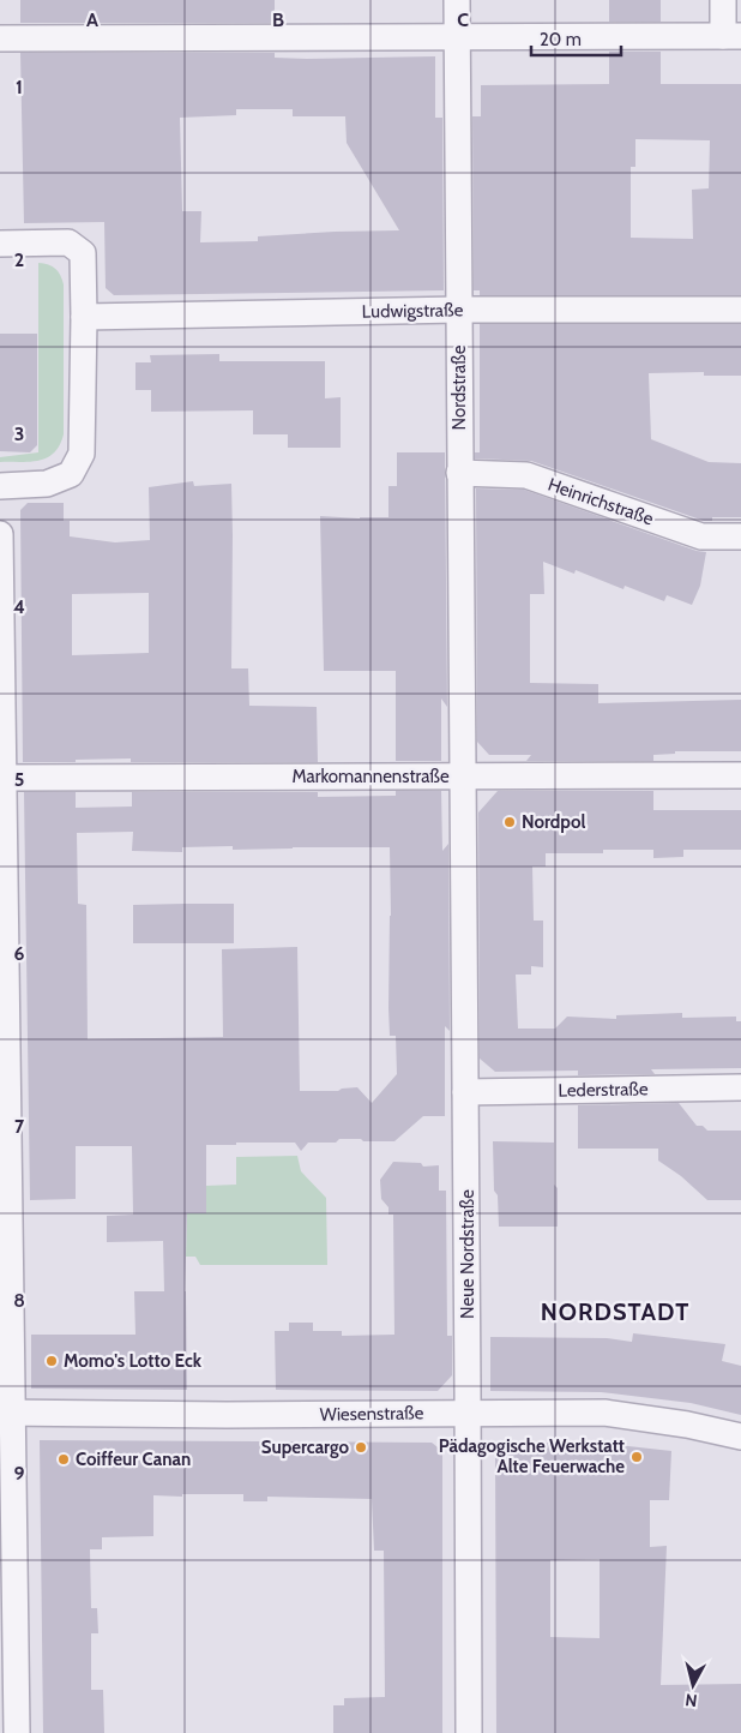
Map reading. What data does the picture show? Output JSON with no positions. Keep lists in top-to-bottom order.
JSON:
{
  "streets": {
    "street": [
      "Ludwigstraße",
      "Nordstraße",
      "Heinrichstraße",
      "Markomannenstraße",
      "Lederstraße",
      "Neue Nordstraße",
      "Wiesenstraße"
    ]
  },
  "crossings": [
    ["Ludwigstraße", "Nordstraße"],
    ["Nordstraße", "Heinrichstraße"],
    ["Nordstraße", "Markomannenstraße"],
    ["Nordstraße", "Neue Nordstraße"],
    ["Markomannenstraße", "Neue Nordstraße"],
    ["Lederstraße", "Neue Nordstraße"],
    ["Neue Nordstraße", "Wiesenstraße"]
  ],
  "districts": ["NORDSTADT"],
  "places": [
    "Nordpol",
    "Momo's Lotto Eck",
    "Supercargo",
    "Pädagogische Werkstatt Alte Feuerwache",
    "Coiffeur Canan"
  ],
  "scale_bar": "20 m",
  "north": "bottom",
  "grid": {
    "columns": ["A", "B", "C"],
    "rows": [
      "1",
      "2",
      "3",
      "4",
      "5",
      "6",
      "7",
      "8",
      "9"
    ]
  }
}
